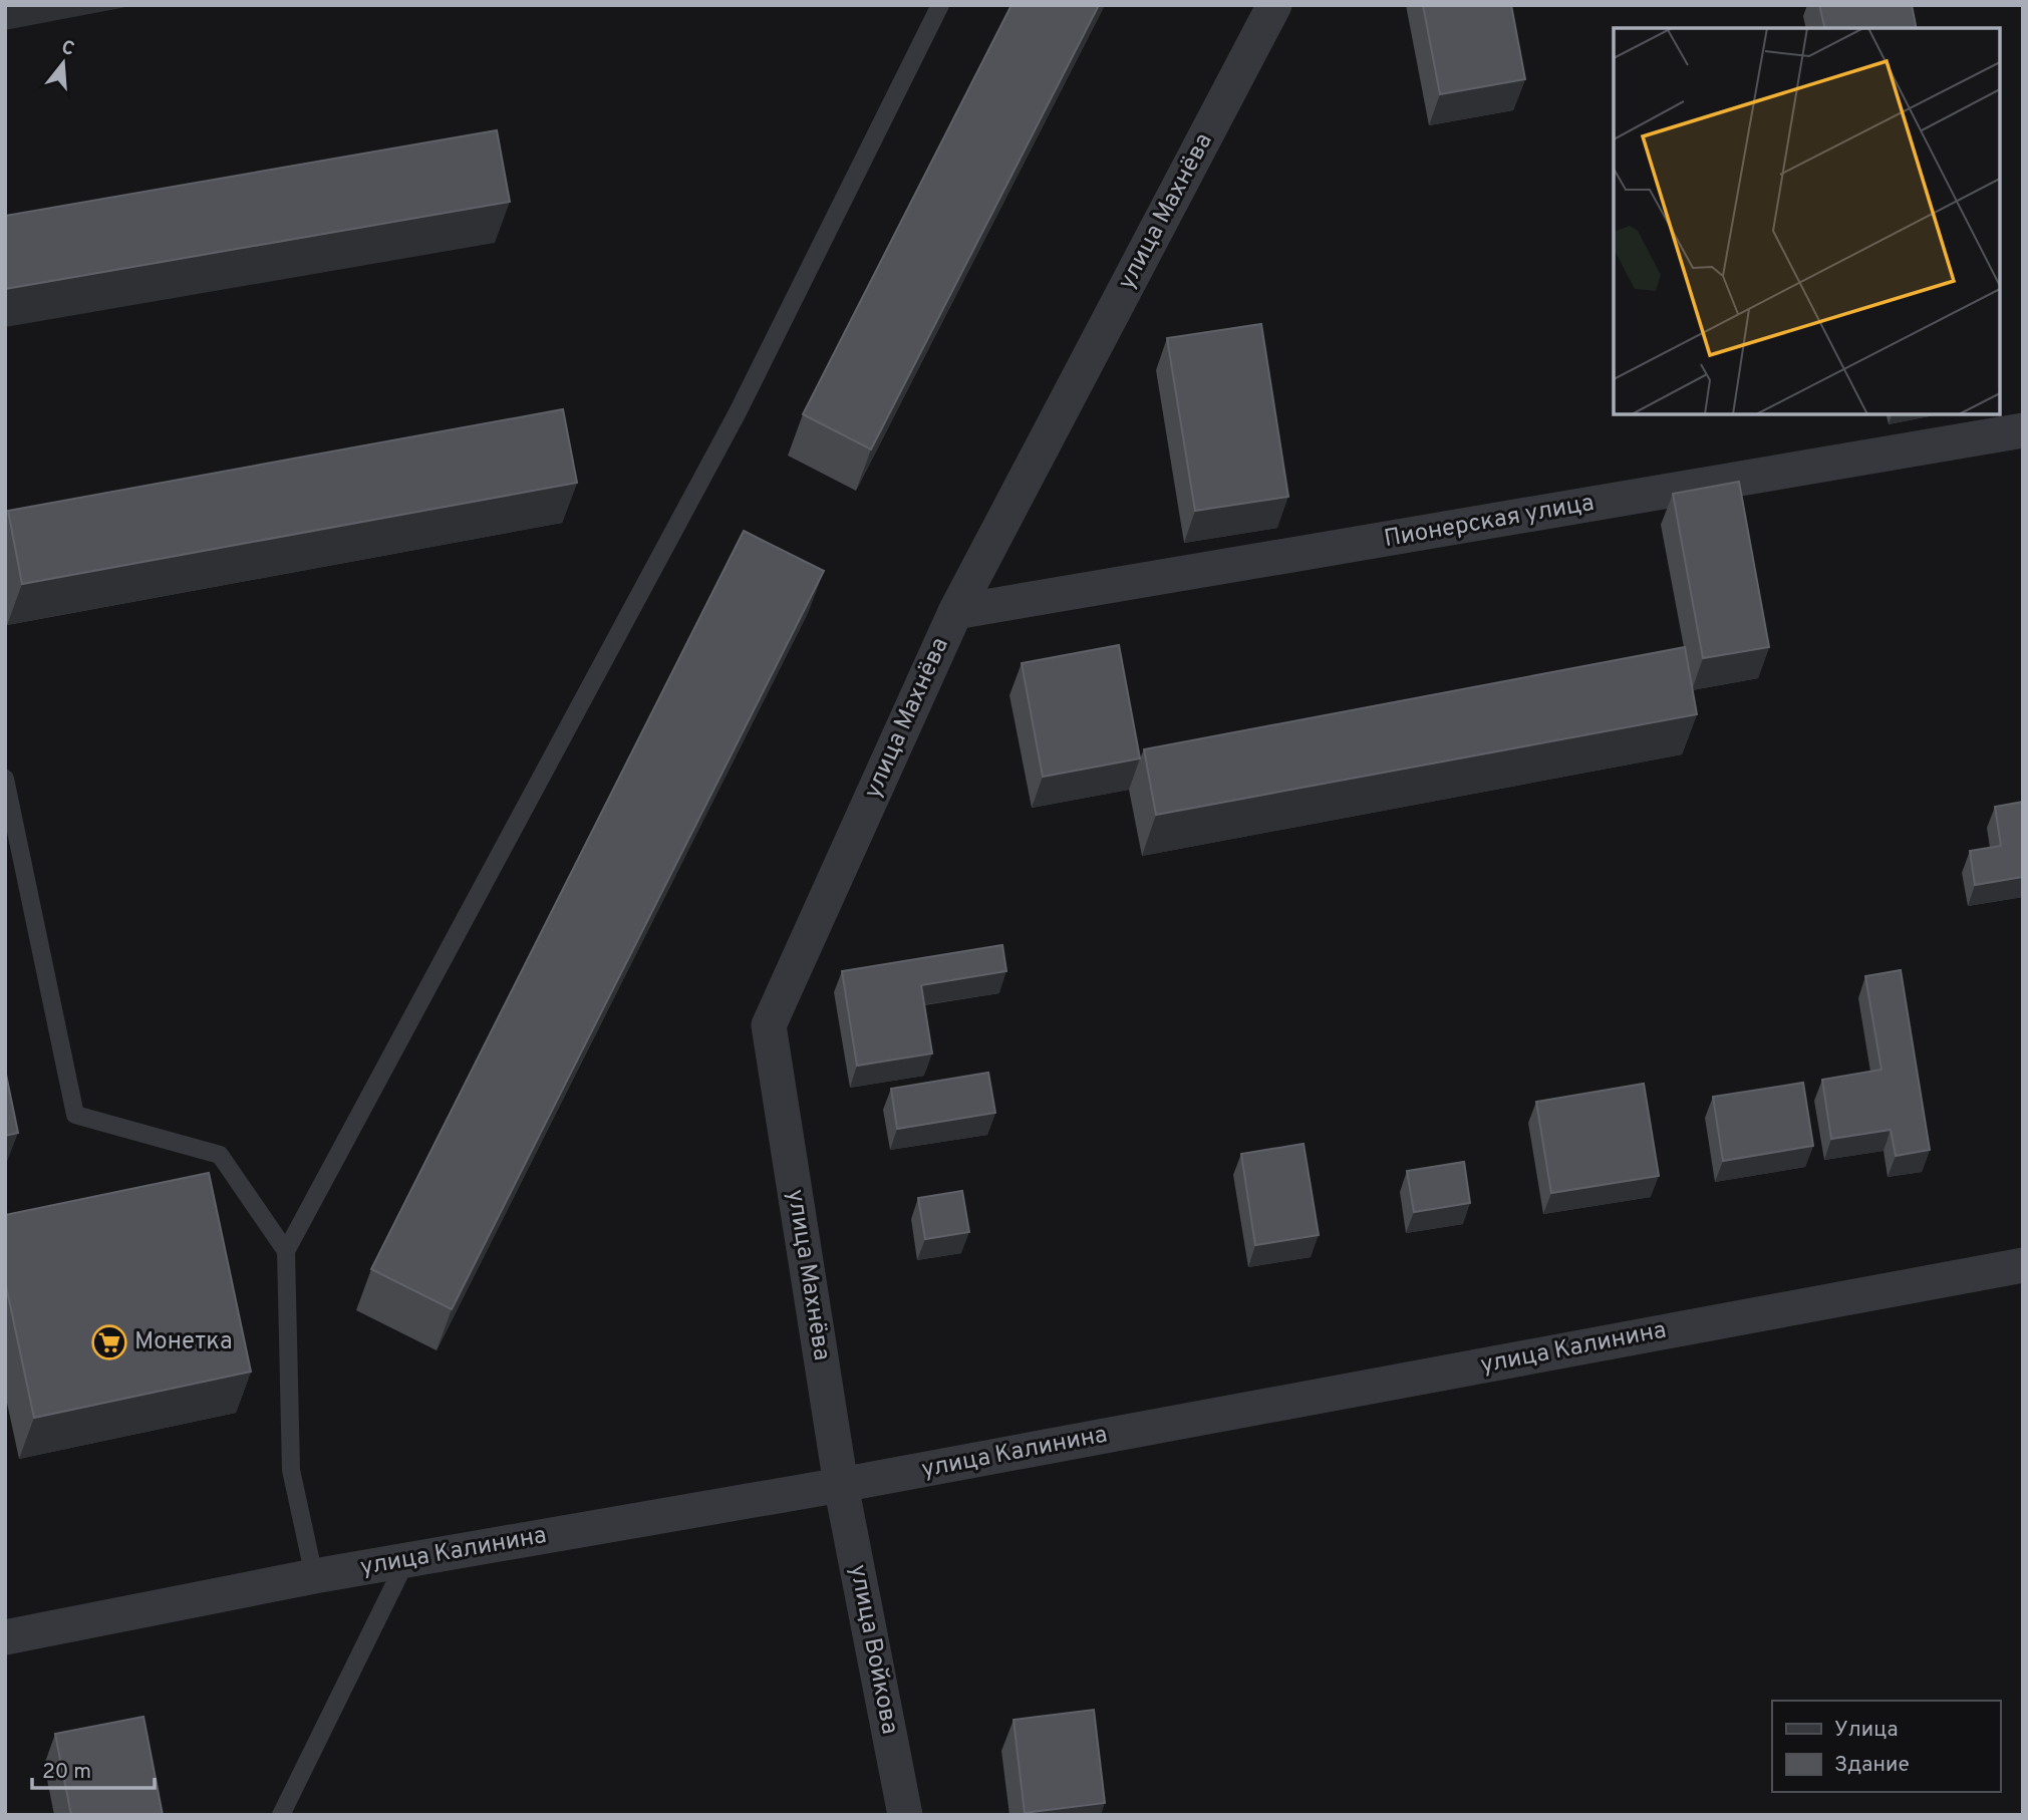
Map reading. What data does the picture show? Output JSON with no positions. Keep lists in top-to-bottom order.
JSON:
{
  "streets": {
    "street": [
      "улица Махнёва",
      "Пионерская улица",
      "улица Калинина",
      "улица Войкова"
    ]
  },
  "crossings": [
    ["улица Махнёва", "Пионерская улица"],
    ["улица Махнёва", "улица Калинина"],
    ["улица Махнёва", "улица Войкова"],
    ["улица Калинина", "улица Войкова"]
  ],
  "places": {
    "supermarket": ["Монетка"]
  },
  "legend": ["Улица", "Здание"],
  "scale_bar": "20 m",
  "north": "top"
}
